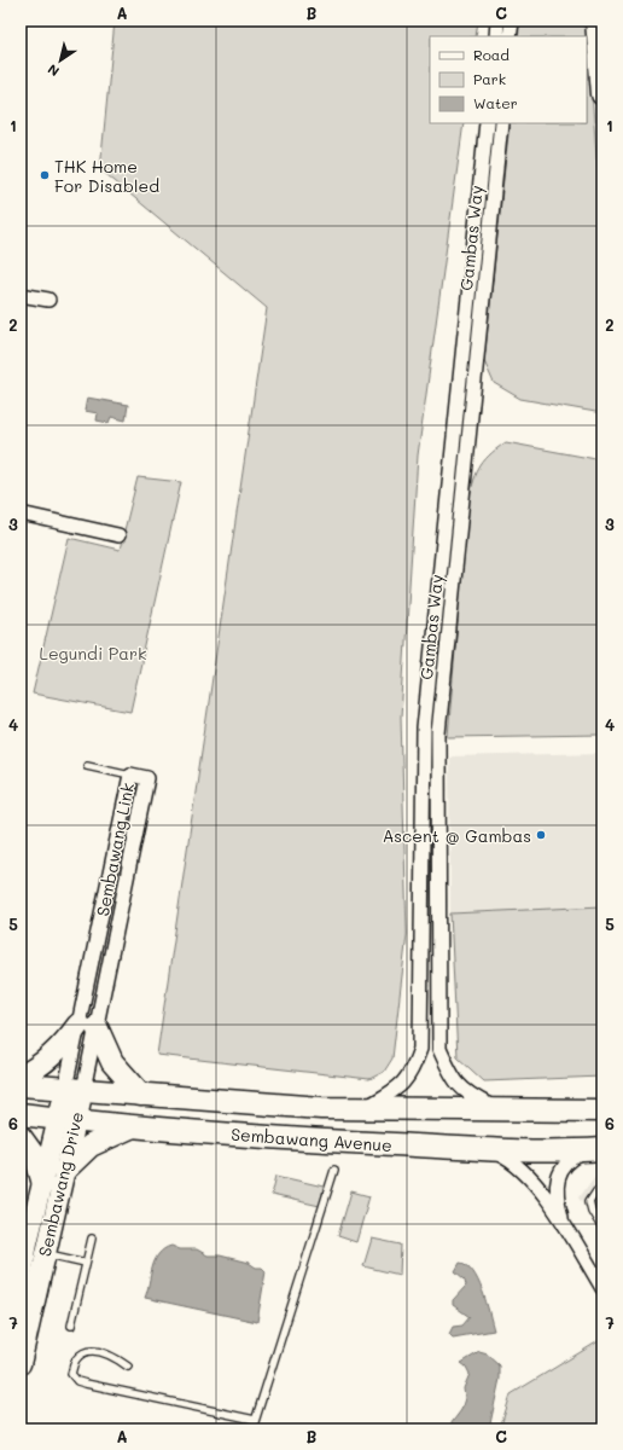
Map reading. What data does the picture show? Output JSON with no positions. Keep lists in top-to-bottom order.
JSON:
{
  "streets": {
    "main road": ["Sembawang Avenue", "Sembawang Drive"],
    "street": ["Gambas Way", "Sembawang Link"]
  },
  "crossings": [
    ["Gambas Way", "Sembawang Avenue"],
    ["Sembawang Link", "Sembawang Avenue"],
    ["Sembawang Link", "Sembawang Drive"],
    ["Sembawang Avenue", "Sembawang Drive"]
  ],
  "parks": ["Legundi Park"],
  "places": ["THK Home For Disabled", "Ascent @ Gambas"],
  "legend": ["Road", "Park", "Water"],
  "north": "bottom left",
  "grid": {
    "columns": ["A", "B", "C"],
    "rows": [
      "1",
      "2",
      "3",
      "4",
      "5",
      "6",
      "7"
    ]
  }
}
